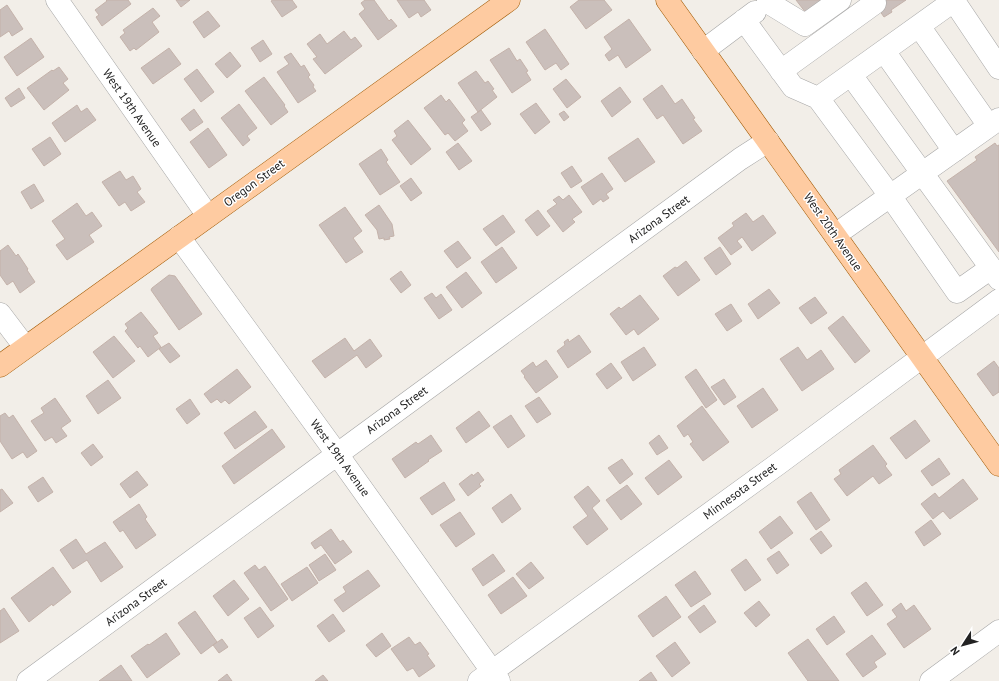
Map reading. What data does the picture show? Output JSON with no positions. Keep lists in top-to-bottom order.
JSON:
{
  "streets": {
    "main road": ["Oregon Street", "West 20th Avenue"],
    "street": ["West 19th Avenue", "Arizona Street", "Minnesota Street"]
  },
  "crossings": [
    ["West 19th Avenue", "Oregon Street"],
    ["West 19th Avenue", "Arizona Street"],
    ["West 19th Avenue", "Minnesota Street"],
    ["Arizona Street", "West 20th Avenue"],
    ["West 20th Avenue", "Minnesota Street"]
  ],
  "north": "bottom left"
}
